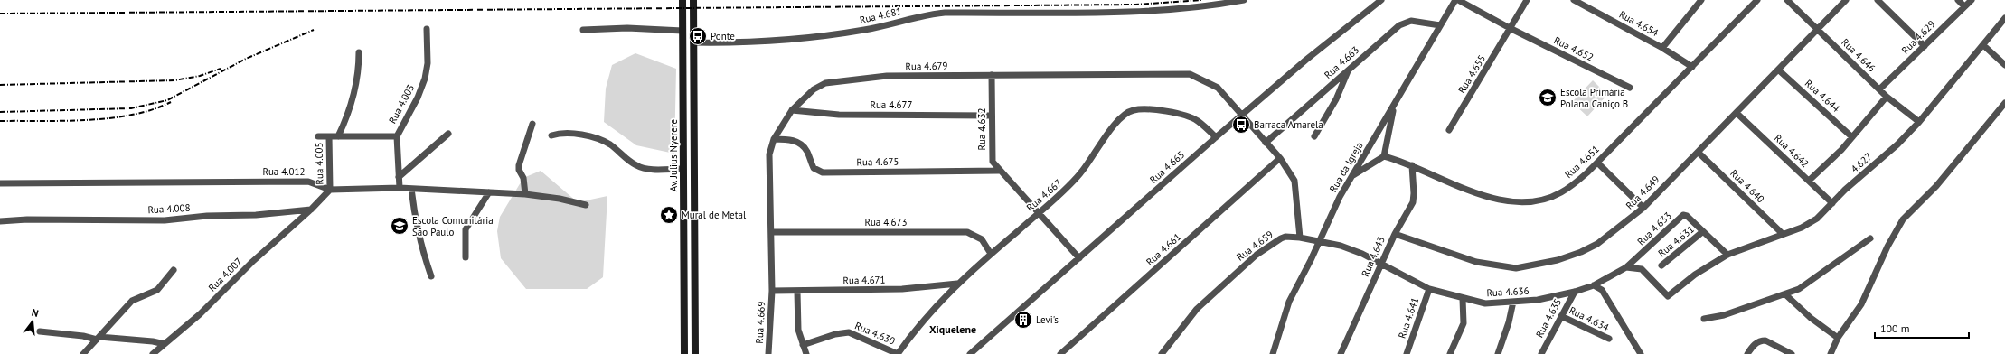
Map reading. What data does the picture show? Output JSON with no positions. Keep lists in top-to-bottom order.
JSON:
{
  "streets": {
    "main road": ["Av. Julius Nyerere"],
    "street": [
      "Rua 4.681",
      "Rua 4.654",
      "Rua 4.629",
      "Rua 4.652",
      "Rua 4.646",
      "Rua 4.663",
      "Rua 4.679",
      "Rua 4.655",
      "Rua 4.644",
      "Rua 4.003",
      "Rua 4.677",
      "Rua 4.632",
      "Rua 4.642",
      "Rua 4.675",
      "Rua 4.651",
      "4.627",
      "Rua 4.005",
      "Rua 4.665",
      "Rua da Igreja",
      "Rua 4.012",
      "Rua 4.640",
      "Rua 4.649",
      "Rua 4.667",
      "Rua 4.008",
      "Rua 4.673",
      "Rua 4.633",
      "Rua 4.631",
      "Rua 4.659",
      "Rua 4.661",
      "Rua 4.643",
      "Rua 4.007",
      "Rua 4.671",
      "Rua 4.636",
      "Rua 4.641",
      "Rua 4.635",
      "Rua 4.634",
      "Rua 4.669",
      "Rua 4.630"
    ]
  },
  "crossings": [
    ["Rua 4.681", "Av. Julius Nyerere"],
    ["Rua 4.654", "Rua 4.651"],
    ["Rua 4.629", "Rua 4.646"],
    ["Rua 4.652", "Rua 4.655"],
    ["Rua 4.652", "Rua da Igreja"],
    ["Rua 4.646", "4.627"],
    ["Rua 4.646", "Rua 4.649"],
    ["Rua 4.663", "Rua da Igreja"],
    ["Rua 4.679", "Rua 4.677"],
    ["Rua 4.679", "Rua 4.632"],
    ["Rua 4.679", "Rua 4.675"],
    ["Rua 4.679", "Rua 4.665"],
    ["Rua 4.679", "Rua 4.673"],
    ["Rua 4.679", "Rua 4.671"],
    ["Rua 4.679", "Rua 4.669"],
    ["Rua 4.644", "Rua 4.649"],
    ["Rua 4.003", "Rua 4.012"],
    ["Rua 4.677", "Rua 4.632"],
    ["Rua 4.632", "Rua 4.675"],
    ["Rua 4.632", "Rua 4.665"],
    ["Rua 4.632", "Rua 4.667"],
    ["Rua 4.642", "4.627"],
    ["Rua 4.642", "Rua 4.649"],
    ["Rua 4.651", "Rua 4.643"],
    ["4.627", "Rua 4.640"],
    ["4.627", "Rua 4.633"],
    ["4.627", "Rua 4.636"],
    ["Rua 4.005", "Rua 4.012"],
    ["Rua 4.665", "Rua 4.667"],
    ["Rua da Igreja", "Rua 4.636"],
    ["Rua 4.640", "Rua 4.649"],
    ["Rua 4.649", "Rua 4.643"],
    ["Rua 4.667", "Rua 4.673"],
    ["Rua 4.667", "Rua 4.671"],
    ["Rua 4.667", "Rua 4.630"],
    ["Rua 4.008", "Rua 4.007"],
    ["Rua 4.633", "Rua 4.631"],
    ["Rua 4.633", "Rua 4.636"],
    ["Rua 4.659", "Rua 4.636"],
    ["Rua 4.643", "Rua 4.636"],
    ["Rua 4.671", "Rua 4.669"],
    ["Rua 4.636", "Rua 4.641"],
    ["Rua 4.636", "Rua 4.635"],
    ["Rua 4.635", "Rua 4.634"]
  ],
  "districts": ["Xiquelene"],
  "places": {
    "bus stop": ["Ponte", "Barraca Amarela"],
    "school or university": ["Escola Primária Polana Caniço B", "Escola Comunitária São Paulo"],
    "place": ["Mural de Metal"],
    "building": ["Levi's"]
  },
  "scale_bar": "100 m",
  "north": "top"
}
